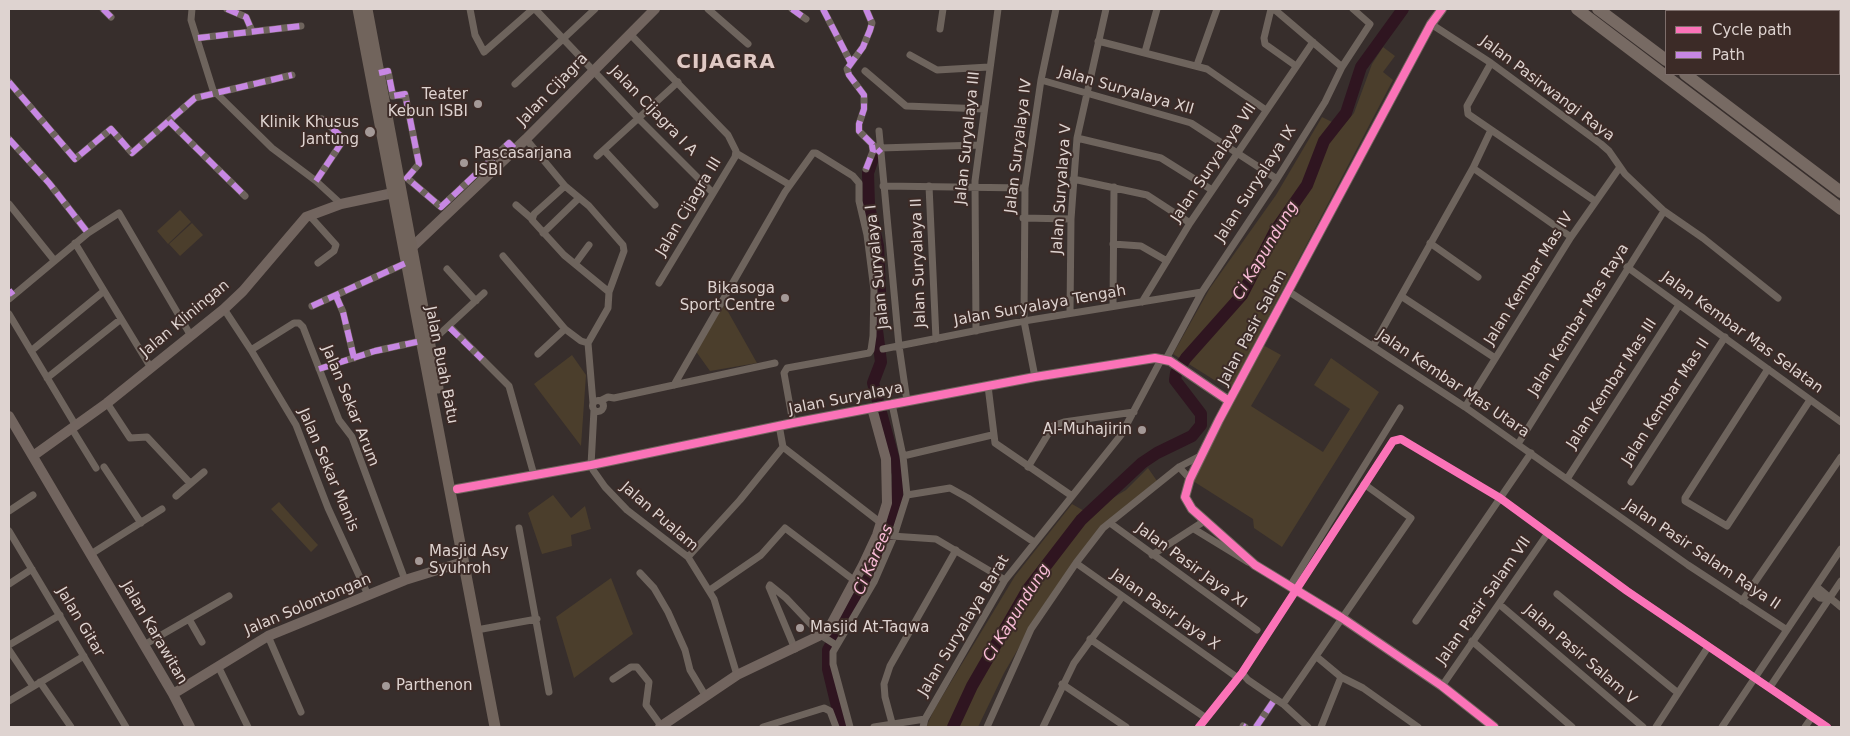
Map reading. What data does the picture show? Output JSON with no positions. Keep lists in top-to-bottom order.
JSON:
{
  "streets": {
    "main road": ["Jalan Buah Batu"],
    "street": [
      "Jalan Pasirwangi Raya",
      "Jalan Cijagra",
      "Jalan Suryalaya XII",
      "Jalan Cijagra I A",
      "Jalan Suryalaya III",
      "Jalan Suryalaya IV",
      "Jalan Suryalaya VII",
      "Jalan Suryalaya IX",
      "Jalan Suryalaya V",
      "Jalan Cijagra III",
      "Jalan Suryalaya II",
      "Jalan Suryalaya I",
      "Jalan Kembar Mas IV",
      "Jalan Suryalaya Tengah",
      "Jalan Kliningan",
      "Jalan Kembar Mas Raya",
      "Jalan Pasir Salam",
      "Jalan Kembar Mas Selatan",
      "Jalan Kembar Mas Utara",
      "Jalan Kembar Mas III",
      "Jalan Suryalaya",
      "Jalan Kembar Mas II",
      "Jalan Sekar Arum",
      "Jalan Sekar Manis",
      "Jalan Pualam",
      "Jalan Pasir Salam Raya II",
      "Jalan Pasir Jaya XI",
      "Jalan Pasir Salam VII",
      "Jalan Solontongan",
      "Jalan Pasir Jaya X",
      "Jalan Gitar",
      "Jalan Suryalaya Barat",
      "Jalan Karawitan",
      "Jalan Pasir Salam V"
    ]
  },
  "crossings": [
    ["Jalan Pasirwangi Raya", "Jalan Kembar Mas IV"],
    ["Jalan Pasirwangi Raya", "Jalan Kembar Mas Raya"],
    ["Jalan Pasirwangi Raya", "Jalan Pasir Salam"],
    ["Jalan Cijagra", "Jalan Cijagra I A"],
    ["Jalan Cijagra", "Jalan Cijagra III"],
    ["Jalan Cijagra", "Jalan Buah Batu"],
    ["Jalan Suryalaya XII", "Jalan Suryalaya IV"],
    ["Jalan Suryalaya XII", "Jalan Suryalaya VII"],
    ["Jalan Suryalaya XII", "Jalan Suryalaya IX"],
    ["Jalan Suryalaya XII", "Jalan Suryalaya V"],
    ["Jalan Cijagra I A", "Jalan Cijagra III"],
    ["Jalan Suryalaya III", "Jalan Suryalaya Tengah"],
    ["Jalan Suryalaya IV", "Jalan Suryalaya Tengah"],
    ["Jalan Suryalaya IV", "Jalan Suryalaya"],
    ["Jalan Suryalaya VII", "Jalan Suryalaya Tengah"],
    ["Jalan Suryalaya IX", "Jalan Suryalaya Tengah"],
    ["Jalan Suryalaya IX", "Jalan Suryalaya"],
    ["Jalan Suryalaya IX", "Jalan Suryalaya Barat"],
    ["Jalan Suryalaya V", "Jalan Suryalaya Tengah"],
    ["Jalan Suryalaya II", "Jalan Suryalaya Tengah"],
    ["Jalan Suryalaya I", "Jalan Suryalaya Tengah"],
    ["Jalan Suryalaya I", "Jalan Suryalaya"],
    ["Jalan Kembar Mas IV", "Jalan Kembar Mas Utara"],
    ["Jalan Kliningan", "Jalan Buah Batu"],
    ["Jalan Kliningan", "Jalan Sekar Manis"],
    ["Jalan Kliningan", "Jalan Karawitan"],
    ["Jalan Kembar Mas Raya", "Jalan Kembar Mas Selatan"],
    ["Jalan Kembar Mas Raya", "Jalan Kembar Mas Utara"],
    ["Jalan Pasir Salam", "Jalan Kembar Mas Utara"],
    ["Jalan Pasir Salam", "Jalan Pasir Salam VII"],
    ["Jalan Kembar Mas Selatan", "Jalan Kembar Mas III"],
    ["Jalan Kembar Mas Selatan", "Jalan Kembar Mas II"],
    ["Jalan Buah Batu", "Jalan Suryalaya"],
    ["Jalan Buah Batu", "Jalan Solontongan"],
    ["Jalan Kembar Mas Utara", "Jalan Kembar Mas III"],
    ["Jalan Kembar Mas Utara", "Jalan Pasir Salam Raya II"],
    ["Jalan Suryalaya", "Jalan Pualam"],
    ["Jalan Sekar Arum", "Jalan Sekar Manis"],
    ["Jalan Sekar Arum", "Jalan Solontongan"],
    ["Jalan Sekar Manis", "Jalan Solontongan"],
    ["Jalan Pasir Salam VII", "Jalan Pasir Salam V"],
    ["Jalan Solontongan", "Jalan Karawitan"]
  ],
  "districts": ["CIJAGRA"],
  "water": ["Ci Kapundung", "Ci Karees"],
  "places": [
    "Teater Kebun ISBI",
    "Klinik Khusus Jantung",
    "Pascasarjana ISBI",
    "Bikasoga Sport Centre",
    "Al-Muhajirin",
    "Masjid Asy Syuhroh",
    "Masjid At-Taqwa",
    "Parthenon"
  ],
  "legend": ["Cycle path", "Path"]
}
